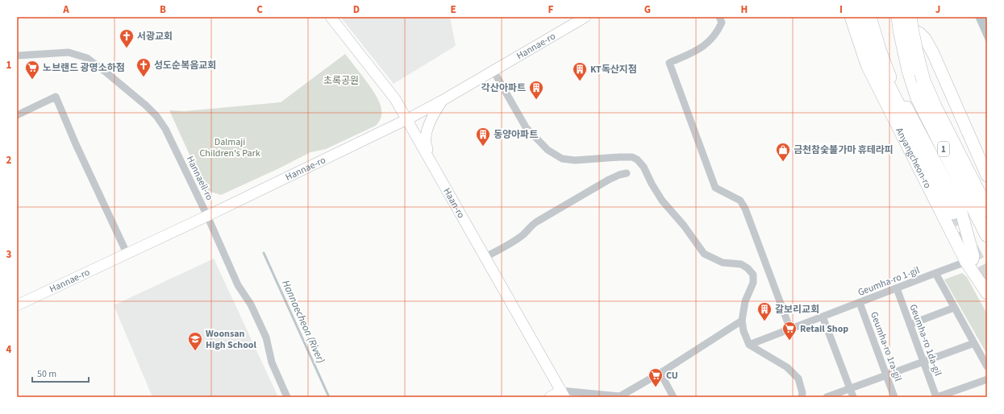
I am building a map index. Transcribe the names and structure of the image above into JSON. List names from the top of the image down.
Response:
{
  "streets": {
    "highway": ["1"],
    "main road": ["Hannae-ro", "Anyangcheon-ro", "Haan-ro"],
    "street": [
      "Hannaeil-ro",
      "Geumha-ro 1-gil",
      "Geumha-ro 1da-gil",
      "Geumha-ro 1ra-gil"
    ]
  },
  "crossings": [
    ["Hannae-ro", "Hannaeil-ro"],
    ["Hannae-ro", "Haan-ro"],
    ["Geumha-ro 1-gil", "Geumha-ro 1da-gil"],
    ["Geumha-ro 1-gil", "Geumha-ro 1ra-gil"]
  ],
  "water": ["Hannaecheon (River)"],
  "parks": ["초록공원", "Dalmaji Children's Park"],
  "places": {
    "church": ["서광교회", "성도순복음교회"],
    "supermarket": ["노브랜드 광명소하점", "Retail Shop", "CU"],
    "building": [
      "KT독산지점",
      "각산아파트",
      "동양아파트",
      "갈보리교회"
    ],
    "shop": ["금천참숯불가마 휴테라피"],
    "school or university": ["Woonsan High School"]
  },
  "scale_bar": "50 m",
  "grid": {
    "columns": [
      "A",
      "B",
      "C",
      "D",
      "E",
      "F",
      "G",
      "H",
      "I",
      "J"
    ],
    "rows": [
      "1",
      "2",
      "3",
      "4"
    ]
  }
}
